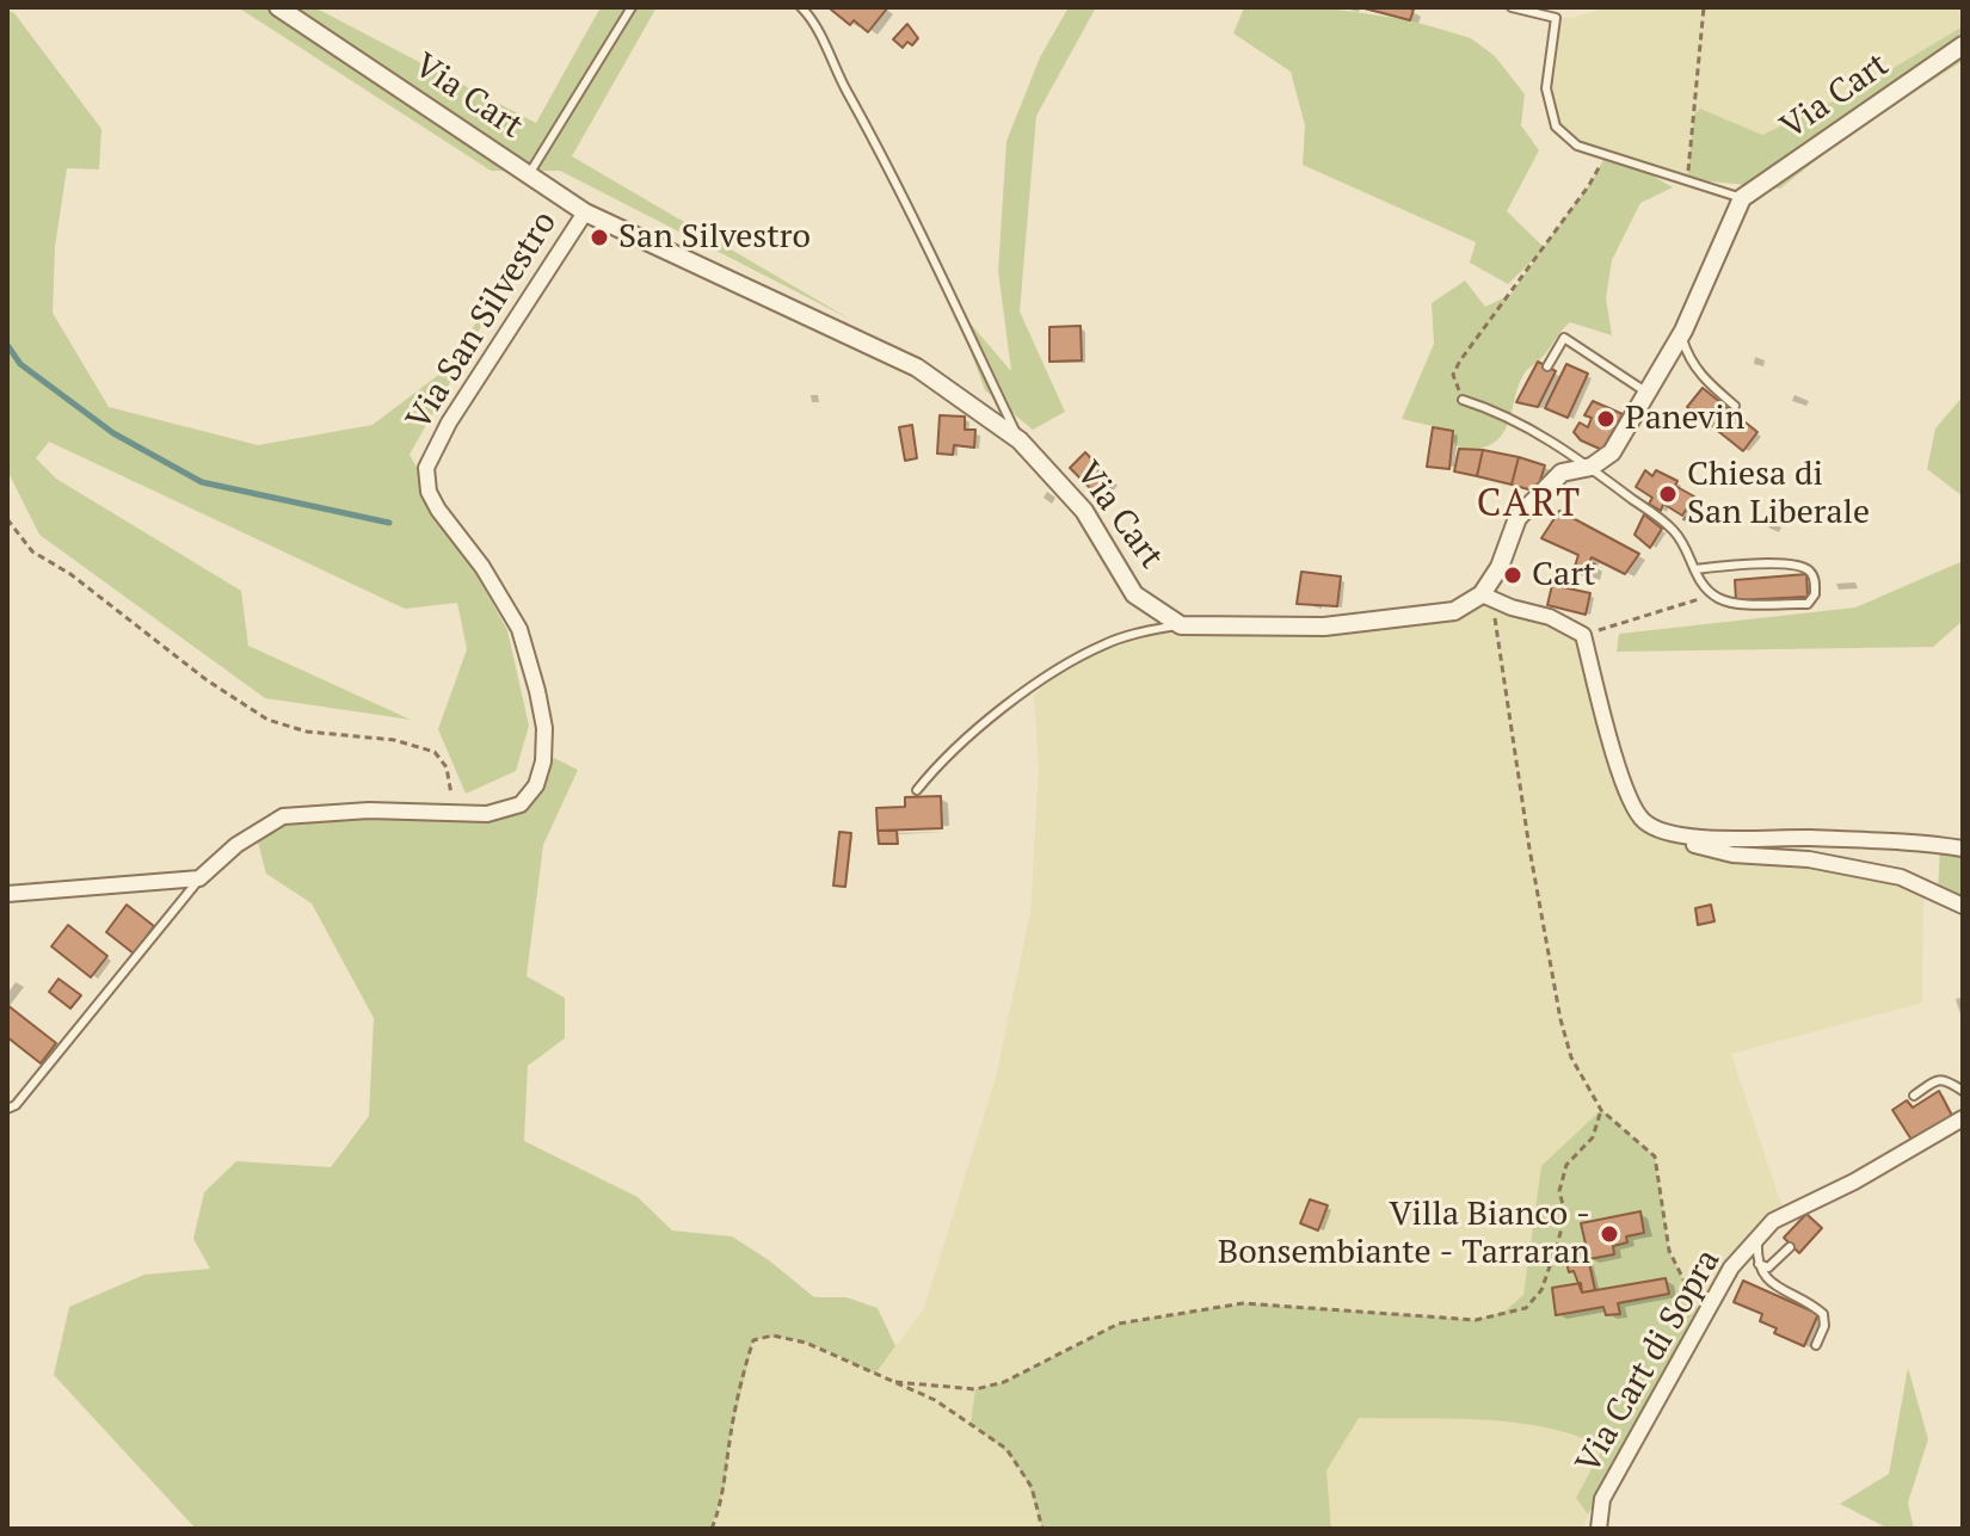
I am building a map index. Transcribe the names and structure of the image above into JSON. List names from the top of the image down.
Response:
{
  "streets": {
    "street": ["Via Cart", "Via San Silvestro", "Via Cart di Sopra"]
  },
  "crossings": [
    ["Via Cart", "Via San Silvestro"]
  ],
  "districts": ["CART"],
  "places": [
    "San Silvestro",
    "Panevin",
    "Chiesa di San Liberale",
    "Cart",
    "Villa Bianco - Bonsembiante - Tarraran"
  ]
}
